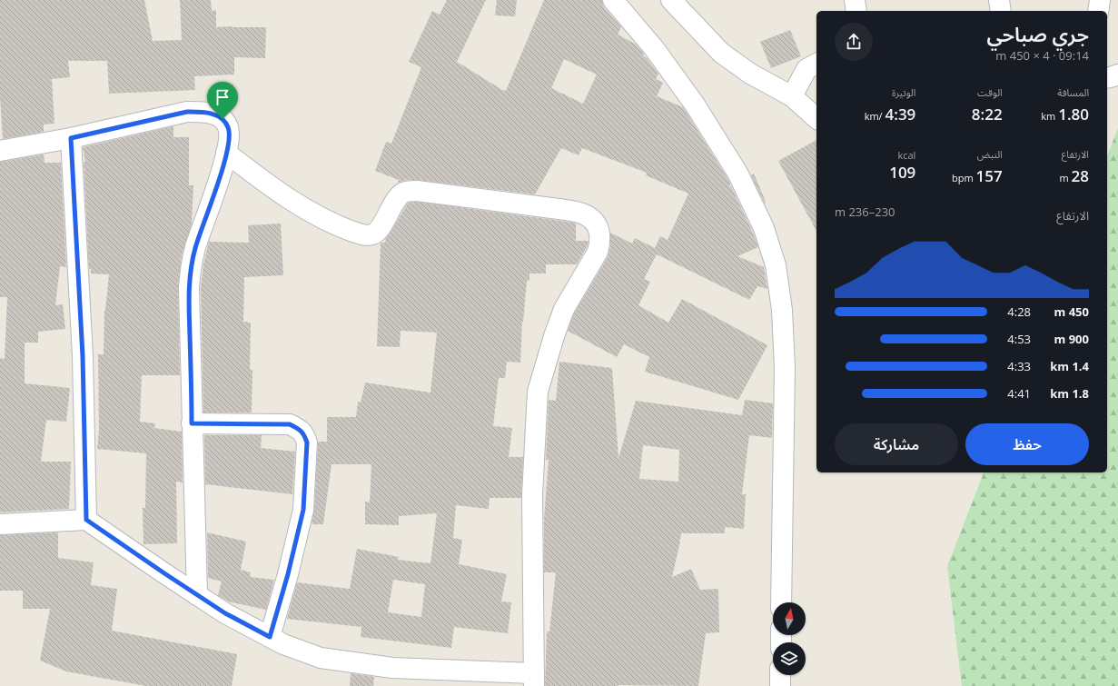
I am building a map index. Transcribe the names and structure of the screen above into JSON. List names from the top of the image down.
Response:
{
  "north": "top",
  "page": {
    "heading": ["جري صباحي", "09:14 · 4 × 450 m"],
    "stats": [
      ["المسافة", "1.80 km"],
      ["الوقت", "8:22"],
      ["الوتيرة", "4:39 /km"],
      ["الارتفاع", "28 m"],
      ["النبض", "157 bpm"],
      ["kcal", "109"]
    ],
    "chart": ["الارتفاع", "230–236 m"],
    "list": [
      {
        "name": "450 m",
        "note": "4:28"
      },
      {
        "name": "900 m",
        "note": "4:53"
      },
      {
        "name": "1.4 km",
        "note": "4:33"
      },
      {
        "name": "1.8 km",
        "note": "4:41"
      }
    ],
    "buttons": ["حفظ", "مشاركة"]
  }
}
